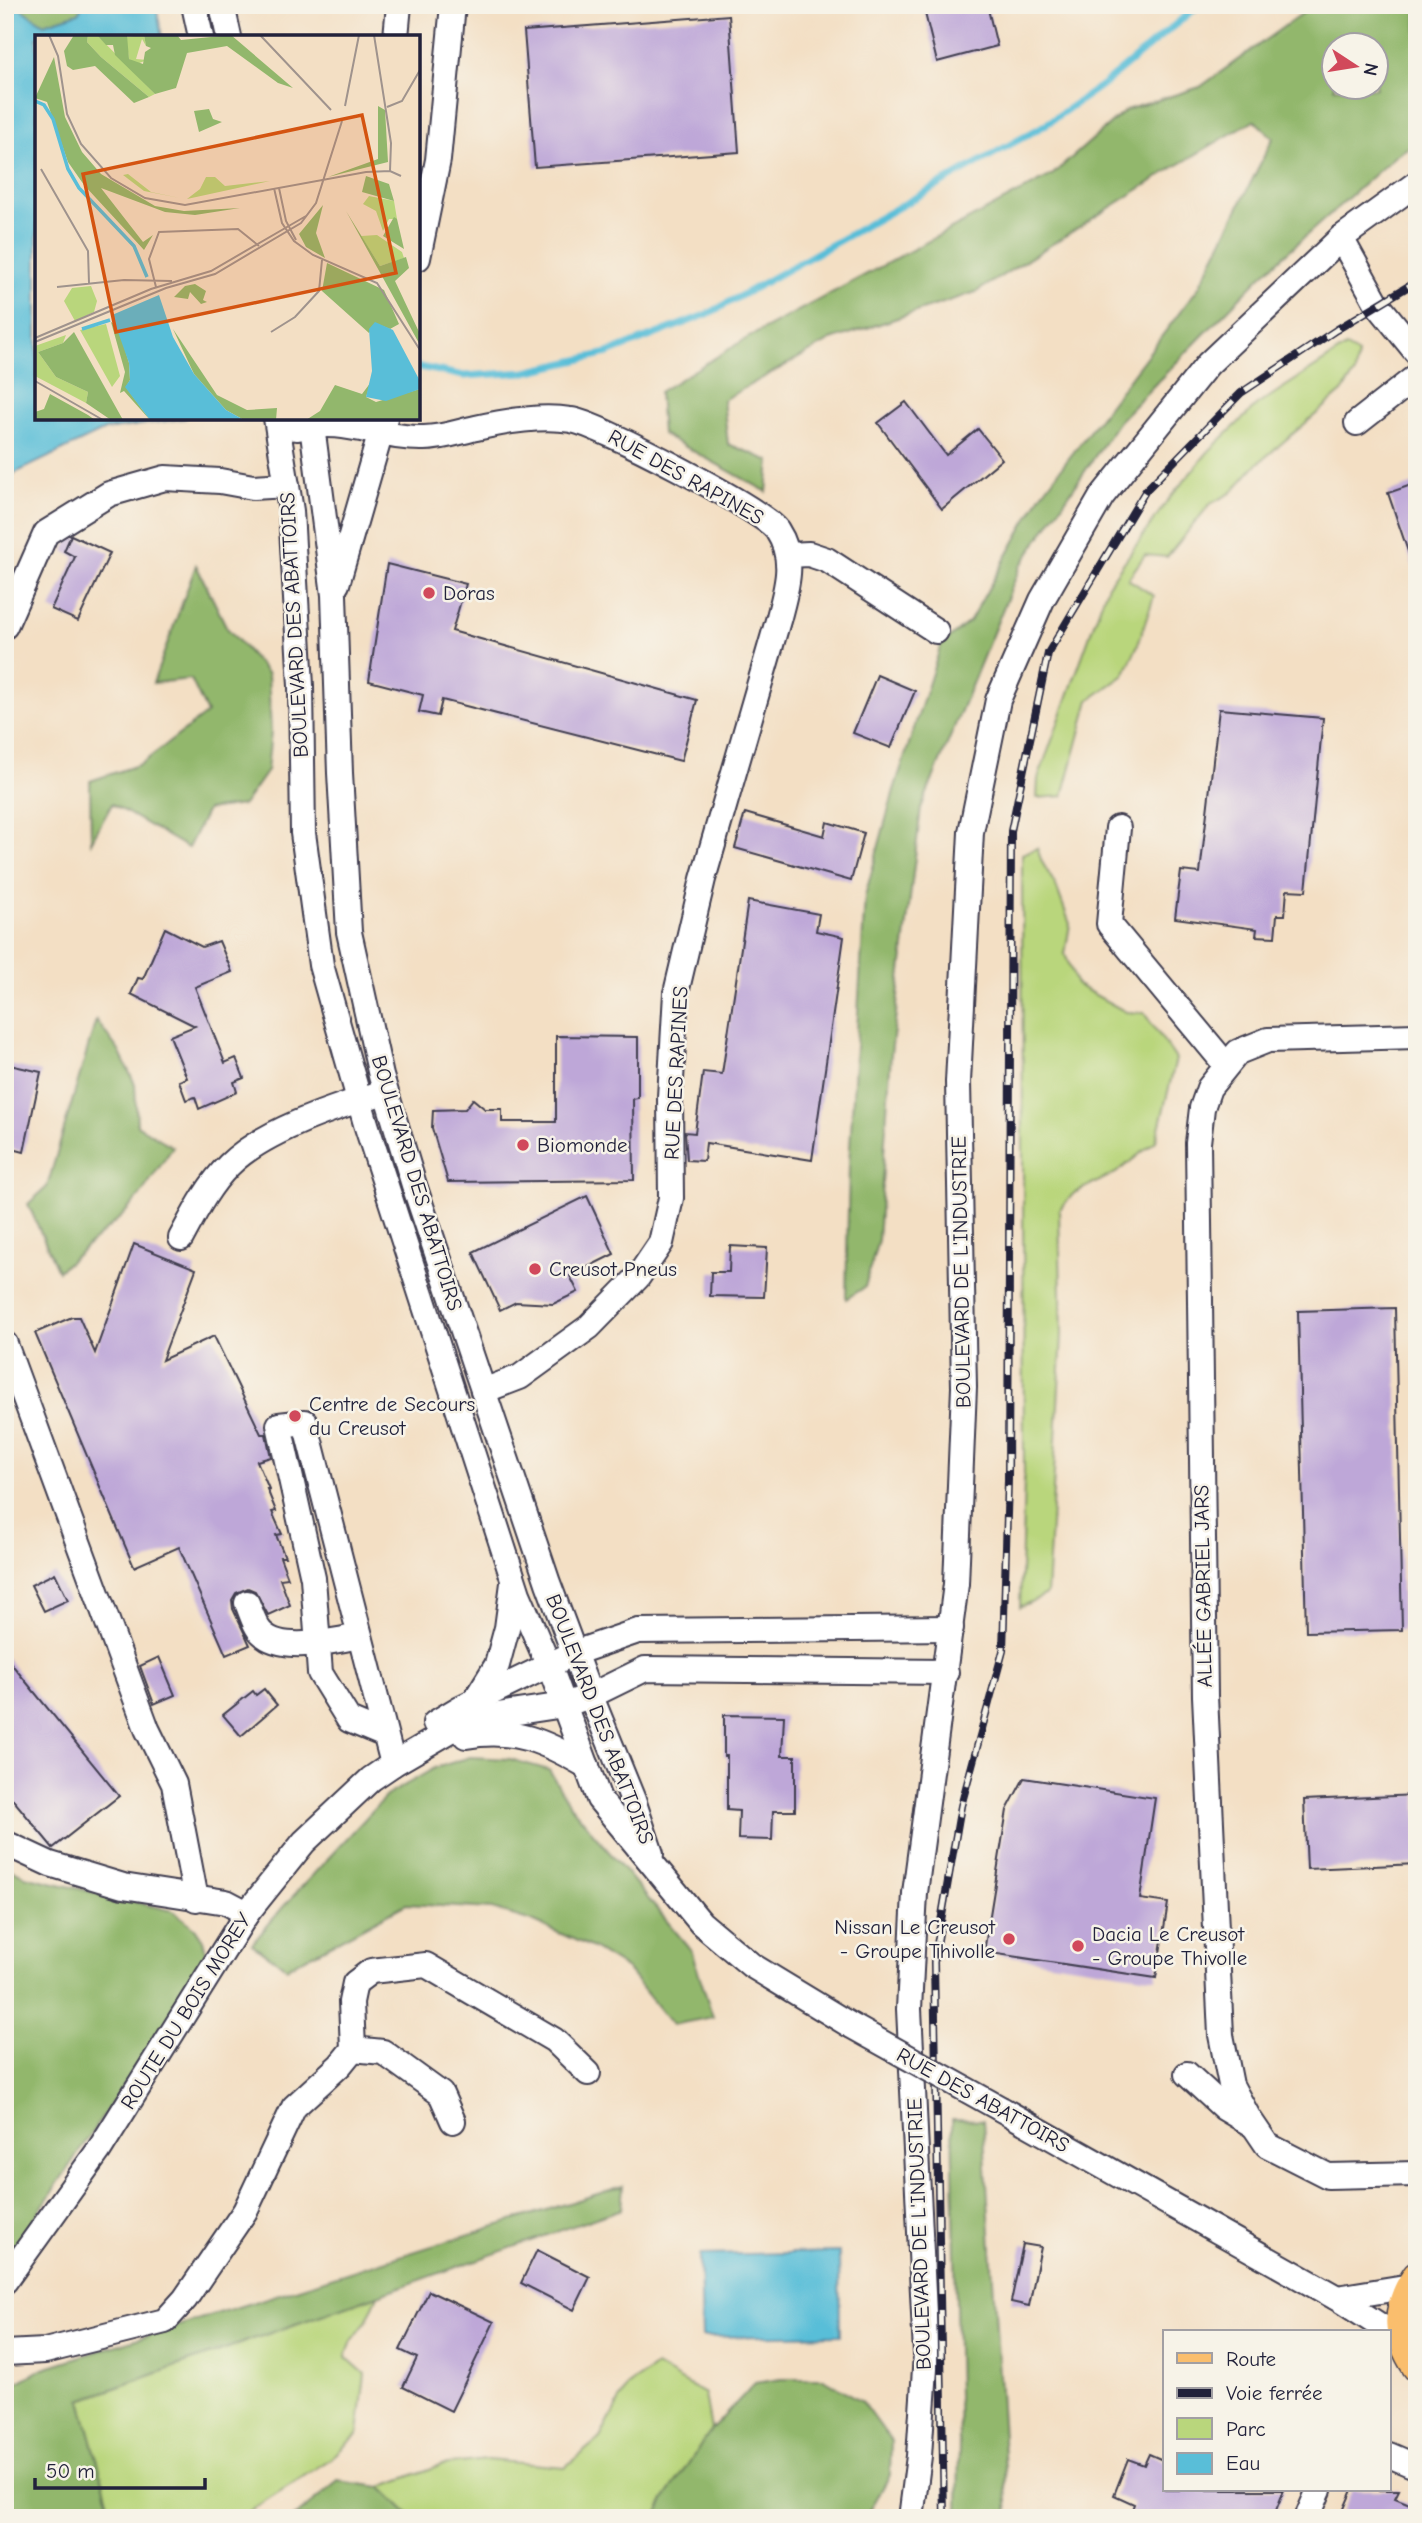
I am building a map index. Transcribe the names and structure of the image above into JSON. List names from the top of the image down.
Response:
{
  "streets": {
    "street": [
      "RUE DES RAPINES",
      "BOULEVARD DES ABATTOIRS",
      "BOULEVARD DE L'INDUSTRIE",
      "ALLÉE GABRIEL JARS",
      "ROUTE DU BOIS MOREY",
      "RUE DES ABATTOIRS"
    ]
  },
  "crossings": [
    ["RUE DES RAPINES", "BOULEVARD DES ABATTOIRS"],
    ["BOULEVARD DES ABATTOIRS", "ROUTE DU BOIS MOREY"],
    ["BOULEVARD DES ABATTOIRS", "RUE DES ABATTOIRS"],
    ["BOULEVARD DE L'INDUSTRIE", "ROUTE DU BOIS MOREY"]
  ],
  "places": [
    "Doras",
    "Biomonde",
    "Creusot Pneus",
    "Centre de Secours du Creusot",
    "Nissan Le Creusot - Groupe Thivolle",
    "Dacia Le Creusot - Groupe Thivolle"
  ],
  "legend": [
    "Route",
    "Voie ferrée",
    "Parc",
    "Eau"
  ],
  "scale_bar": "50 m",
  "north": "right"
}
